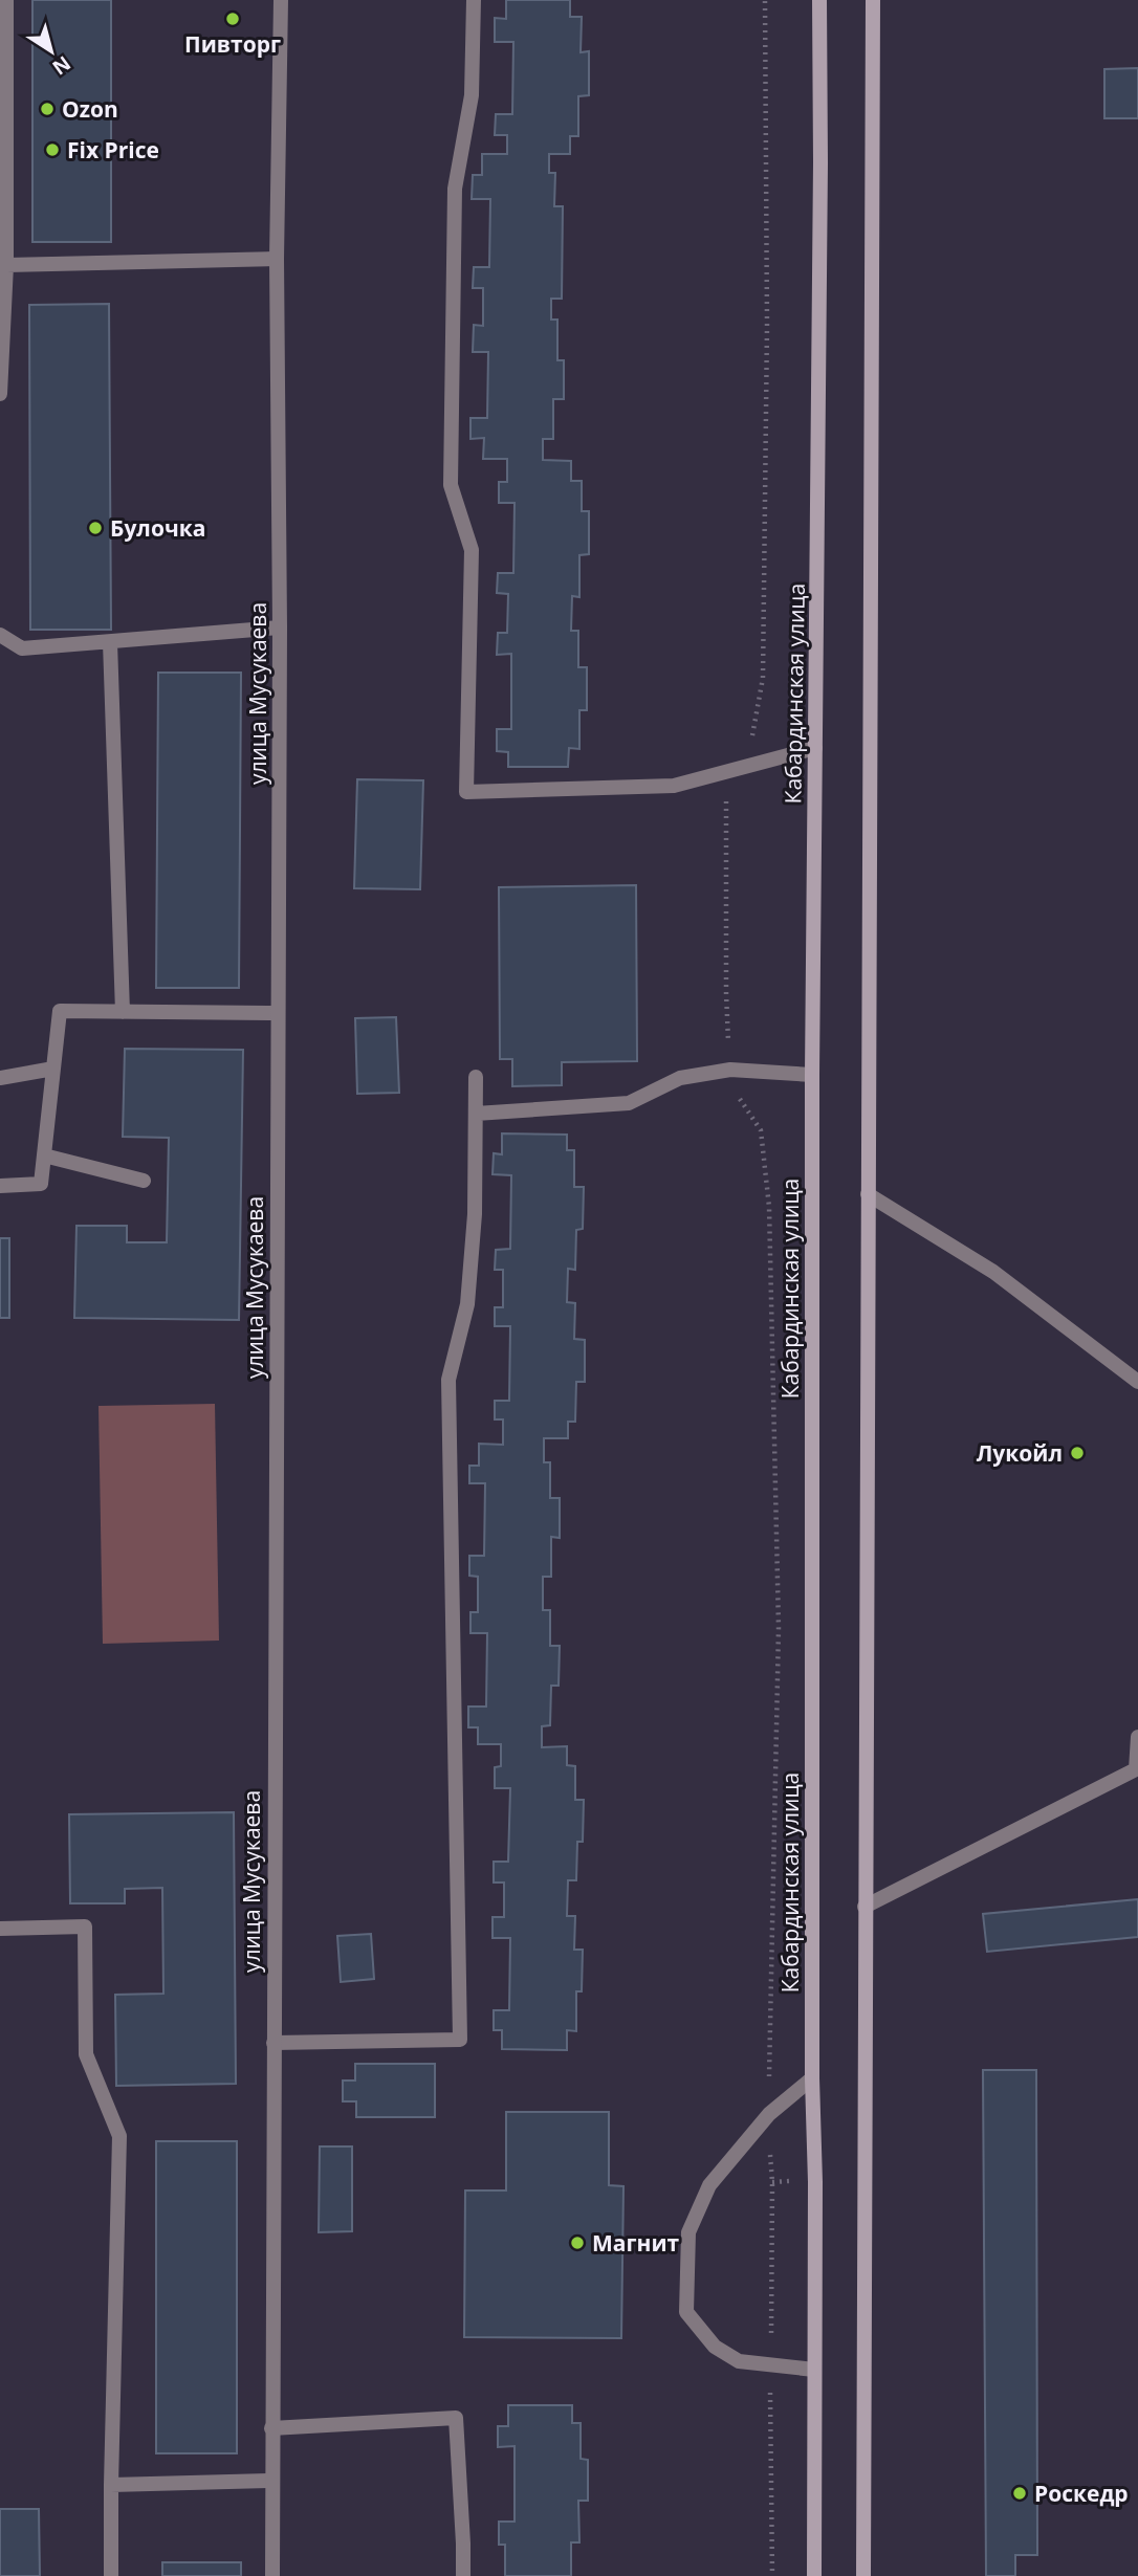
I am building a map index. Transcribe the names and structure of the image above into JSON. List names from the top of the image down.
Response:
{
  "streets": {
    "main road": ["Кабардинская улица"],
    "street": ["улица Мусукаева"]
  },
  "places": [
    "Пивторг",
    "Ozon",
    "Fix Price",
    "Булочка",
    "Лукойл",
    "Магнит",
    "Роскедр"
  ],
  "north": "bottom right"
}
